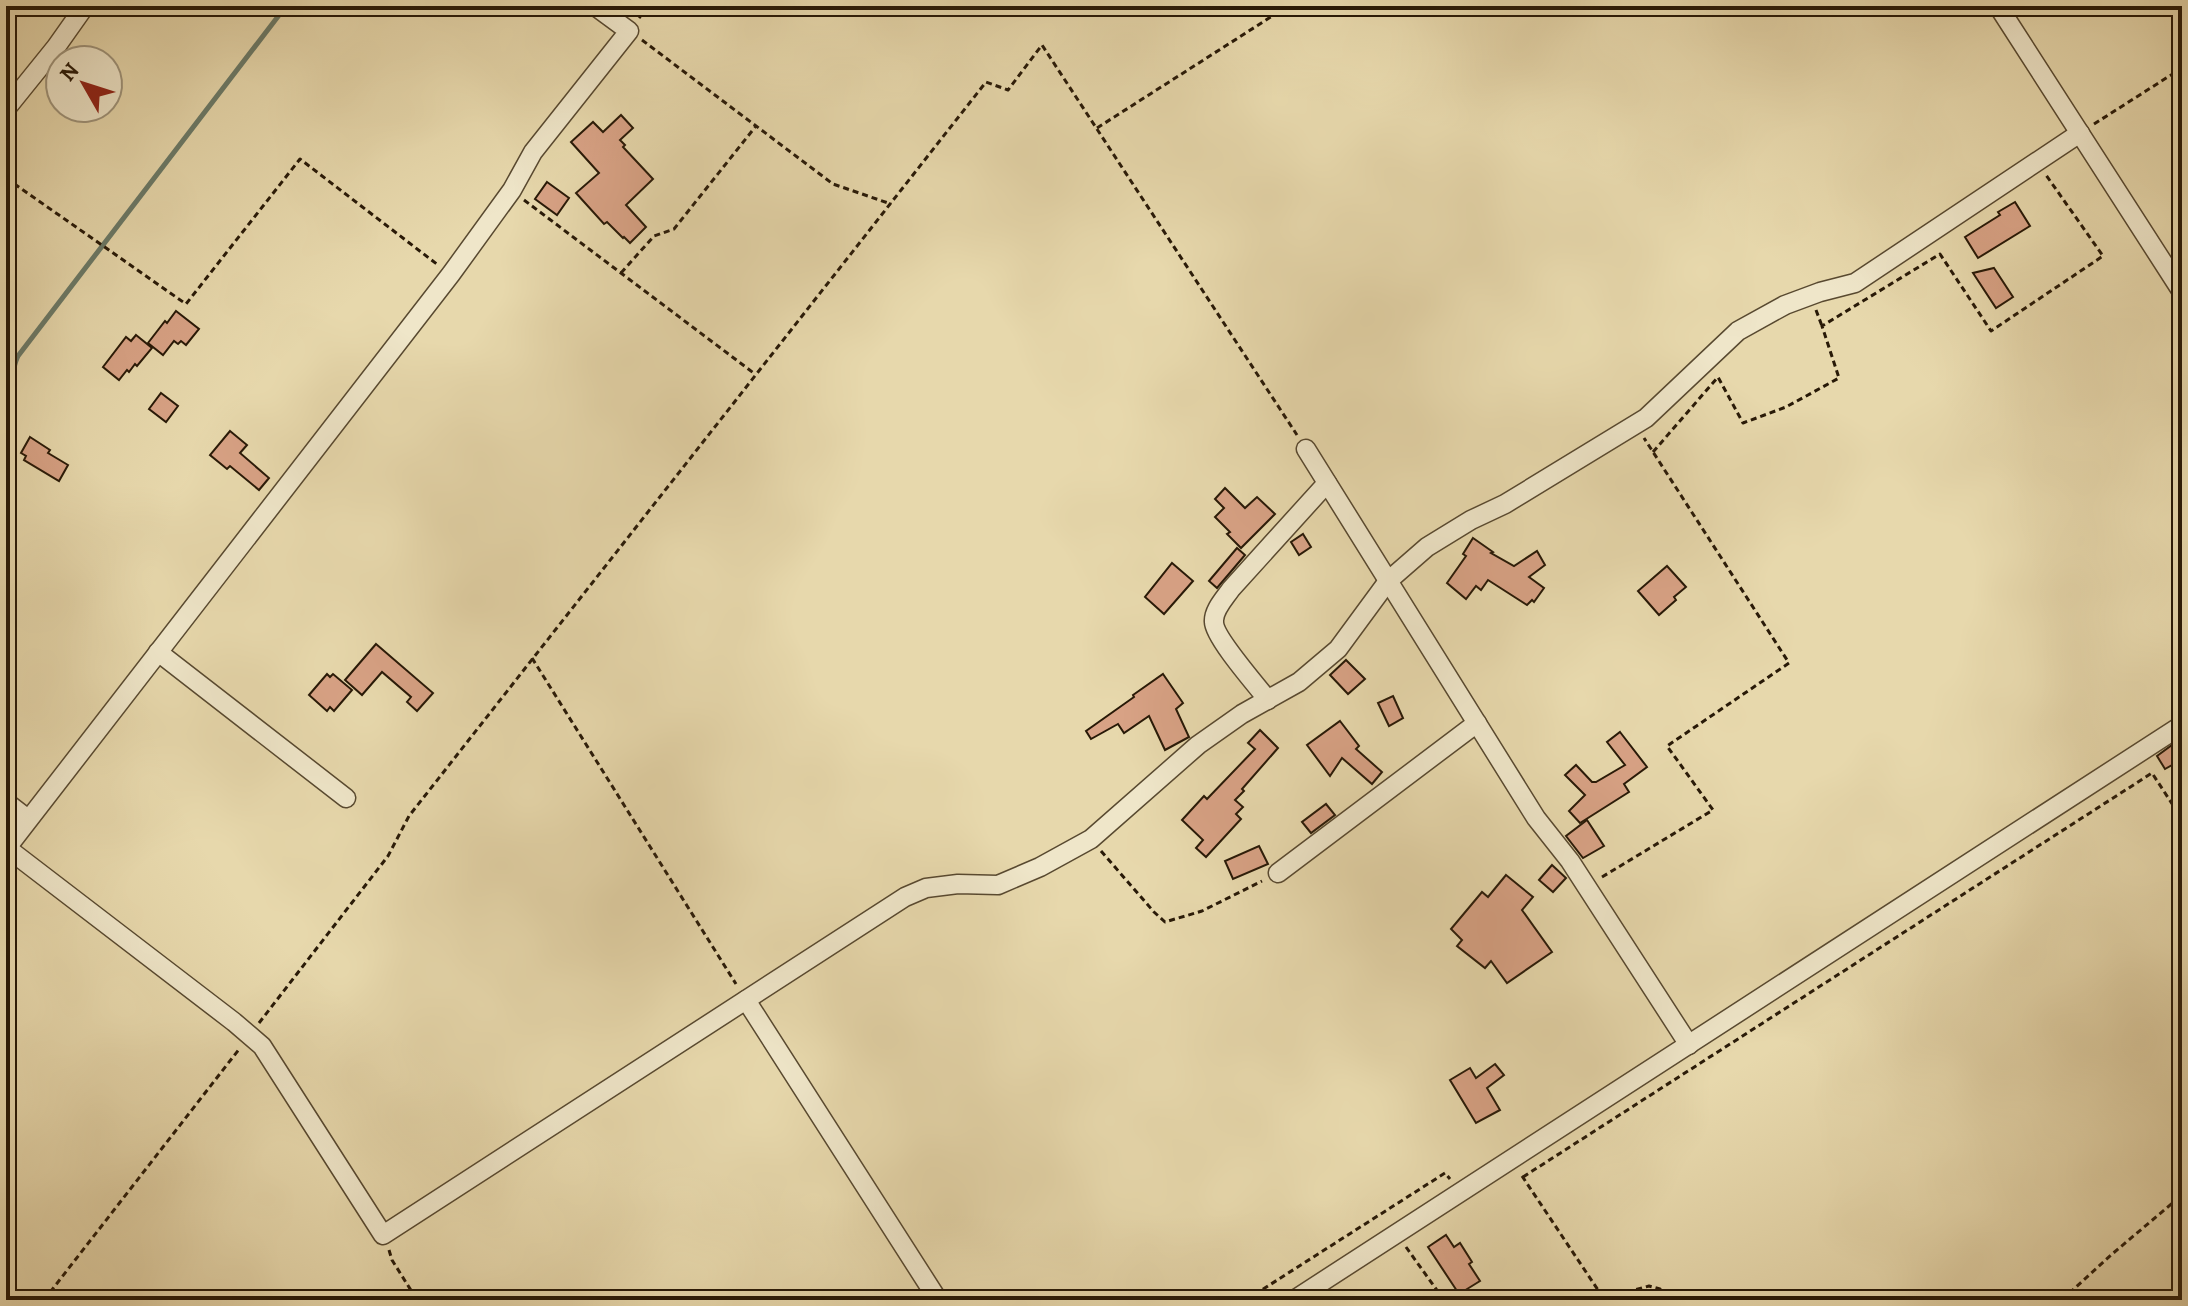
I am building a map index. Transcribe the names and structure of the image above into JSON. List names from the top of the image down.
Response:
{
  "north": "top left"
}
